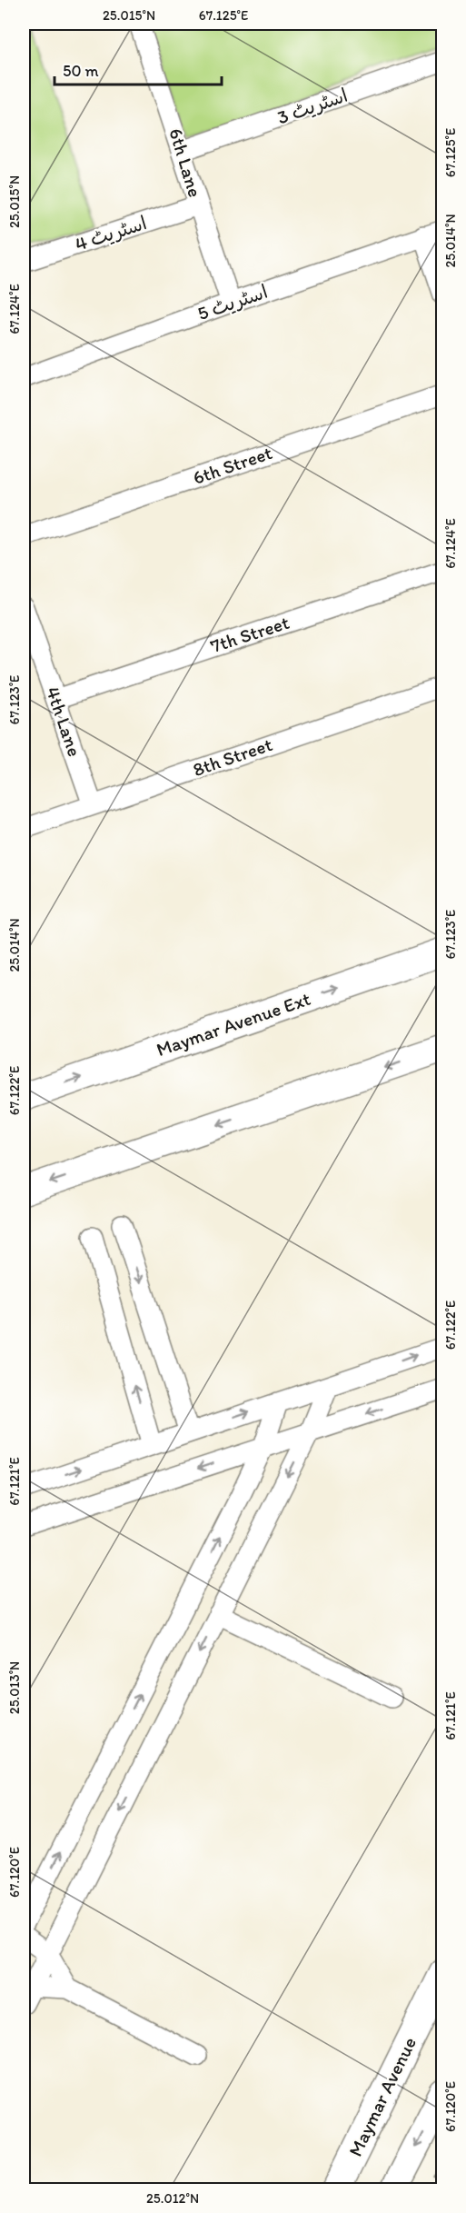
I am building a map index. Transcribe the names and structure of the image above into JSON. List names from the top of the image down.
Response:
{
  "streets": {
    "main road": ["Maymar Avenue Ext", "Maymar Avenue"],
    "street": [
      "اسٹریٹ 3",
      "6th Lane",
      "اسٹریٹ 4",
      "اسٹریٹ 5",
      "6th Street",
      "7th Street",
      "4th Lane",
      "8th Street"
    ]
  },
  "crossings": [
    ["اسٹریٹ 3", "6th Lane"],
    ["6th Lane", "اسٹریٹ 4"],
    ["6th Lane", "اسٹریٹ 5"],
    ["7th Street", "4th Lane"],
    ["4th Lane", "8th Street"]
  ],
  "scale_bar": "50 m",
  "coordinates": [
    "25.015°N",
    "67.125°E",
    "25.014°N",
    "67.124°E",
    "67.123°E",
    "67.122°E",
    "67.121°E",
    "25.013°N",
    "67.120°E",
    "25.012°N"
  ]
}
